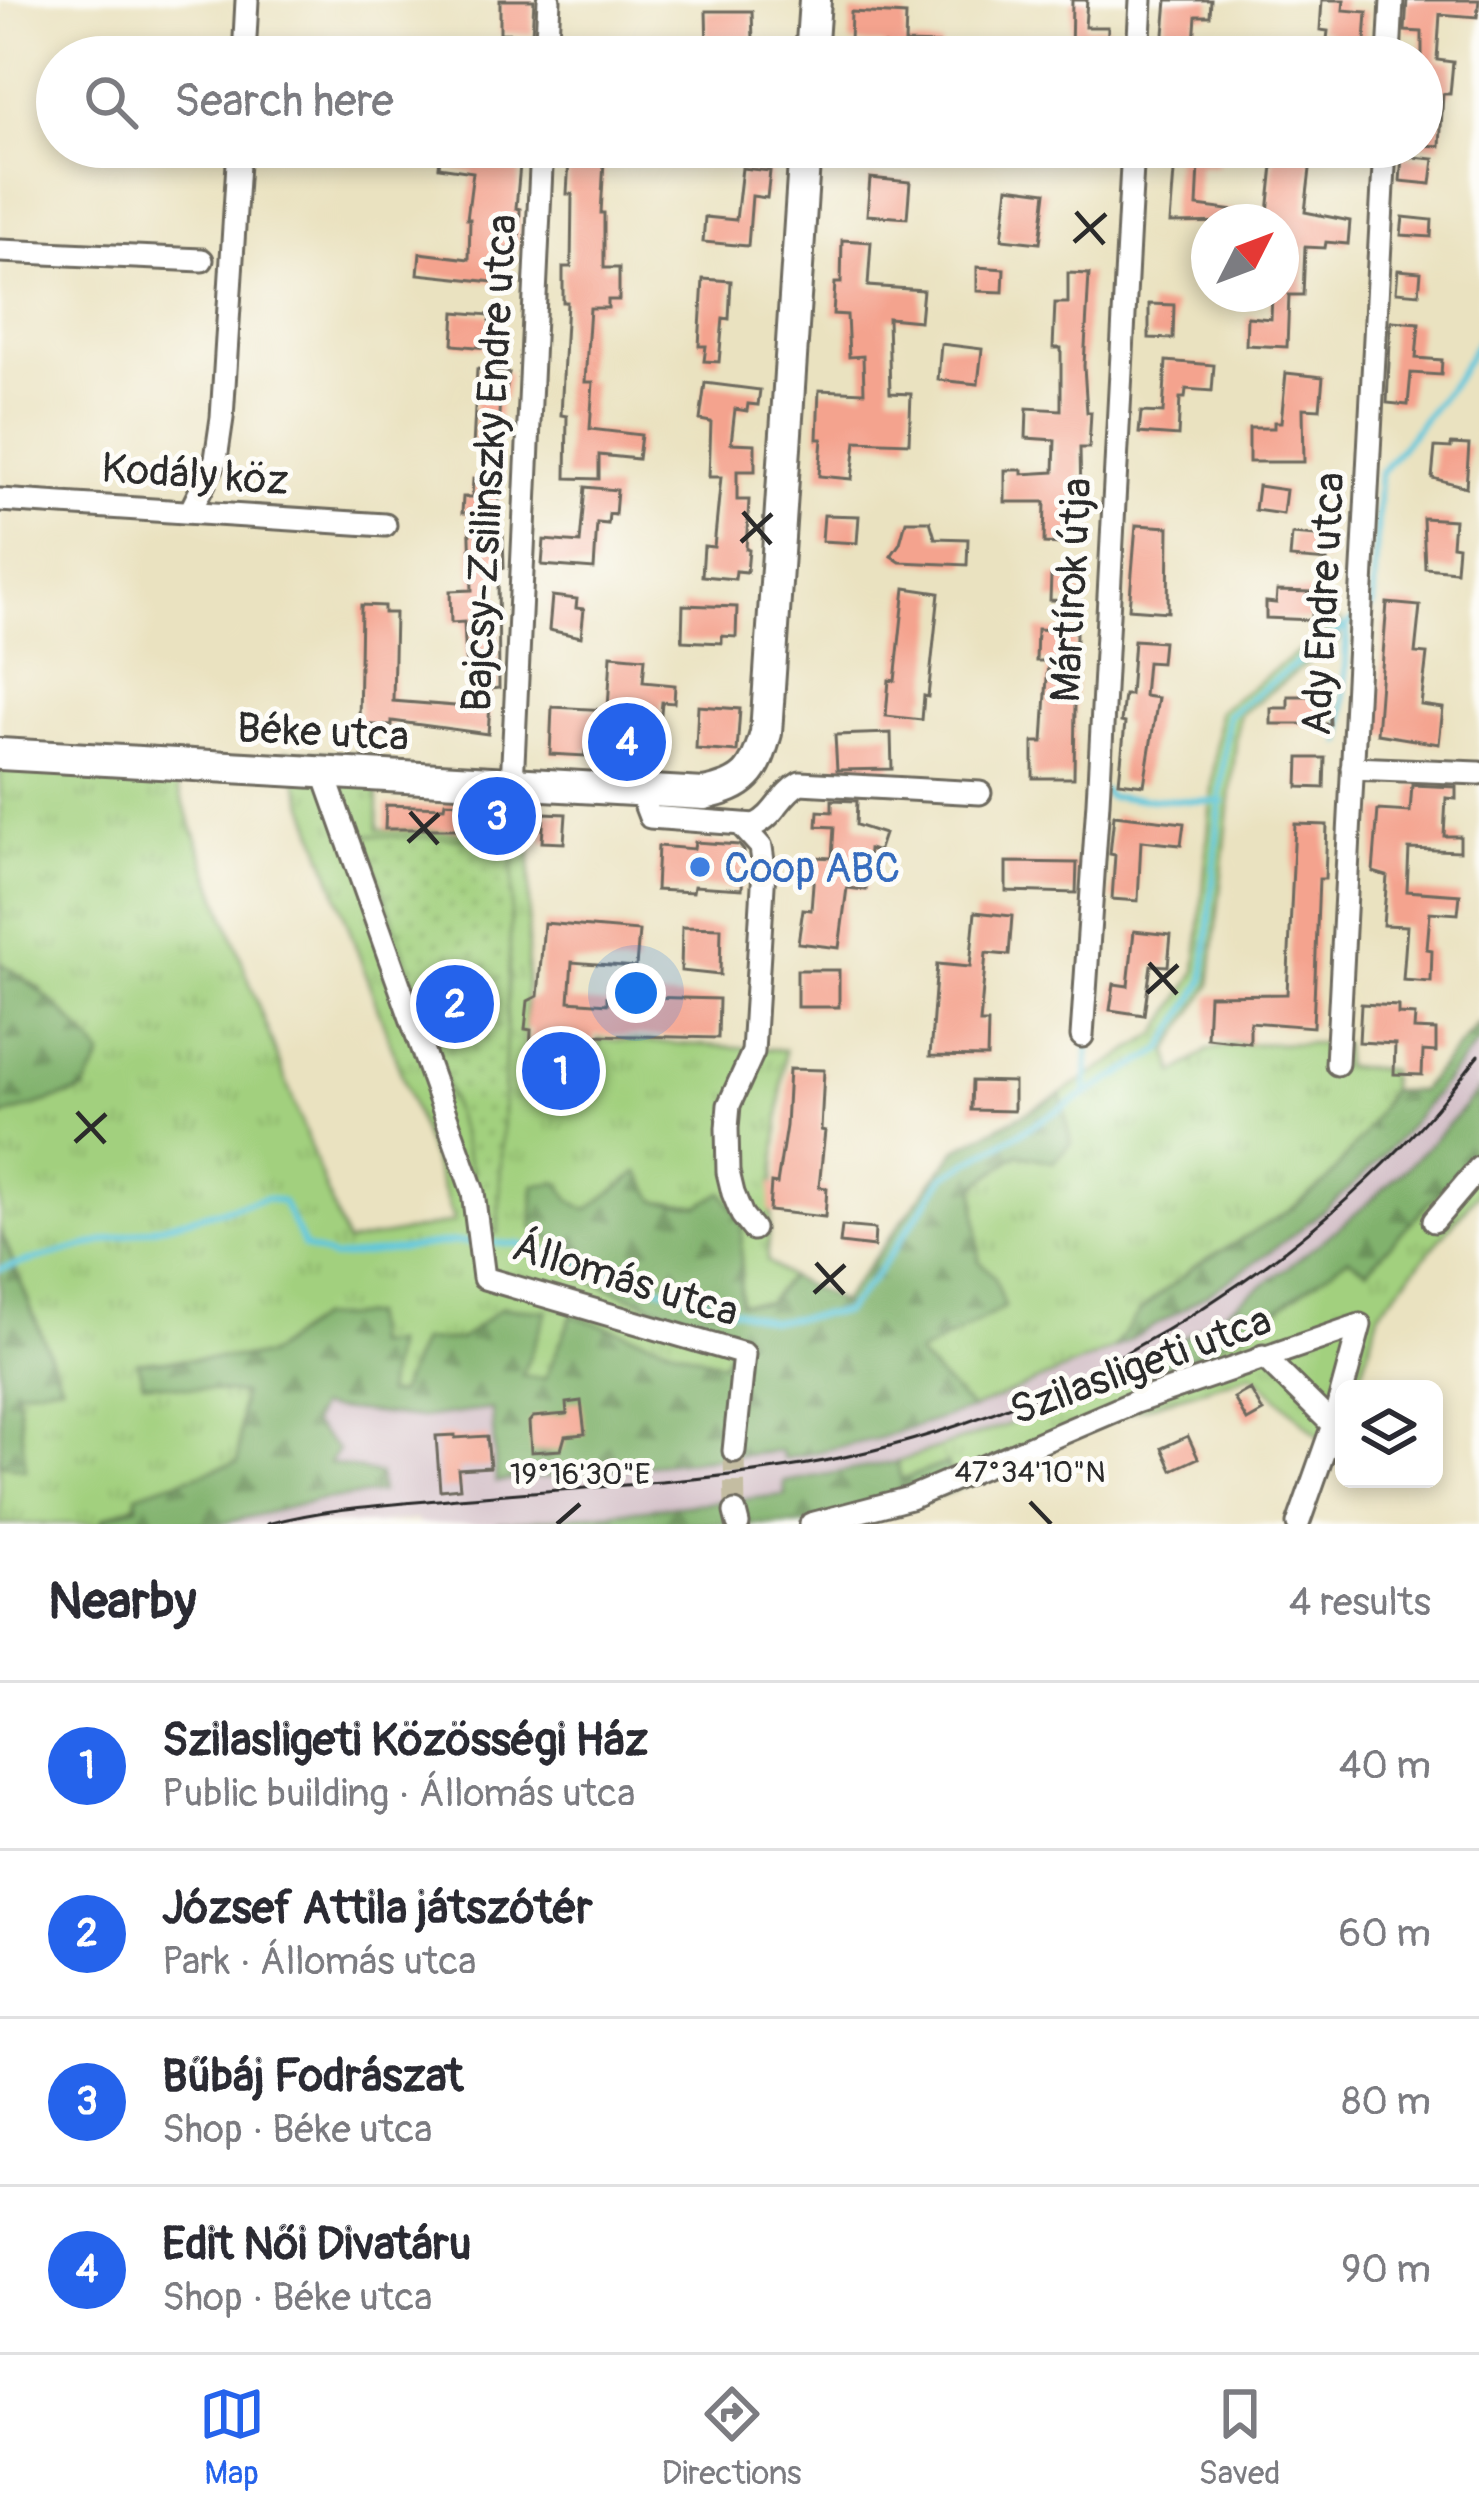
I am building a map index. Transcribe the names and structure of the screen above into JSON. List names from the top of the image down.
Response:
{
  "streets": {
    "street": [
      "Bajcsy-Zsilinszky Endre utca",
      "Kodály köz",
      "Mártírok útja",
      "Ady Endre utca",
      "Béke utca",
      "Állomás utca",
      "Szilasligeti utca"
    ]
  },
  "crossings": [
    ["Bajcsy-Zsilinszky Endre utca", "Béke utca"],
    ["Béke utca", "Állomás utca"]
  ],
  "places": ["Coop ABC"],
  "north": "top right",
  "page": {
    "search": "Search here",
    "pins": [
      "4",
      "3",
      "2",
      "1"
    ],
    "heading": ["Nearby", "4 results"],
    "list": [
      {
        "mark": "1",
        "name": "Szilasligeti Közösségi Ház",
        "note": "Public building · Állomás utca",
        "value": "40 m"
      },
      {
        "mark": "2",
        "name": "József Attila játszótér",
        "note": "Park · Állomás utca",
        "value": "60 m"
      },
      {
        "mark": "3",
        "name": "Bűbáj Fodrászat",
        "note": "Shop · Béke utca",
        "value": "80 m"
      },
      {
        "mark": "4",
        "name": "Edit Női Divatáru",
        "note": "Shop · Béke utca",
        "value": "90 m"
      }
    ],
    "nav": ["Map", "Directions", "Saved"]
  },
  "coordinates": ["47°34'10\"N", "19°16'30\"E"]
}
